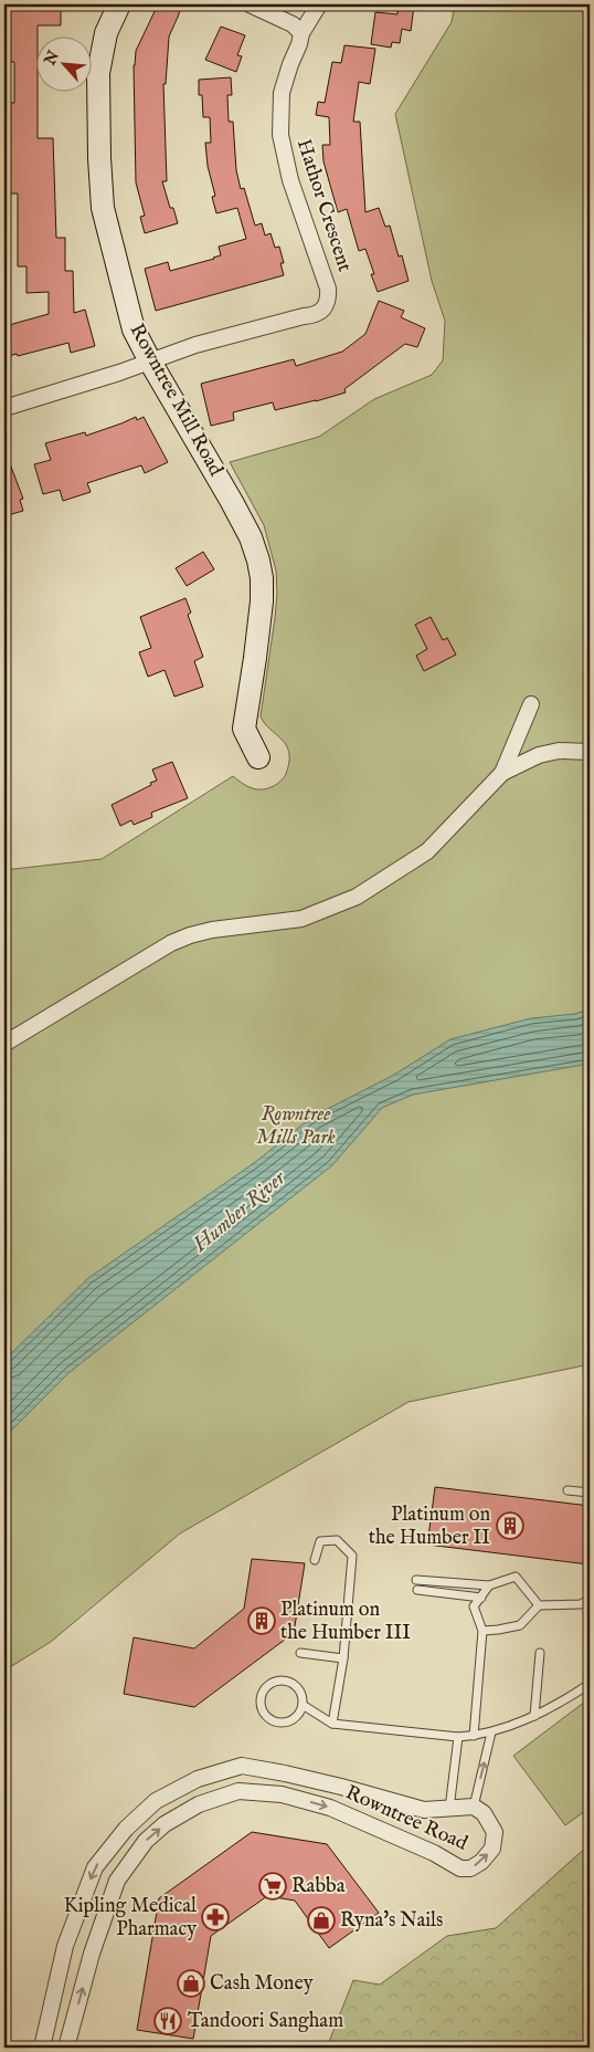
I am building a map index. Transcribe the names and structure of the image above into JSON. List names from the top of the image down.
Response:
{
  "streets": {
    "street": ["Hathor Crescent", "Rowntree Mill Road", "Rowntree Road"]
  },
  "crossings": [
    ["Hathor Crescent", "Rowntree Mill Road"]
  ],
  "water": ["Humber River"],
  "parks": ["Rowntree Mills Park"],
  "places": {
    "building": ["Platinum on the Humber II", "Platinum on the Humber III"],
    "supermarket": ["Rabba"],
    "pharmacy": ["Kipling Medical Pharmacy"],
    "shop": ["Ryna's Nails", "Cash Money"],
    "restaurant": ["Tandoori Sangham"]
  },
  "north": "top left"
}
